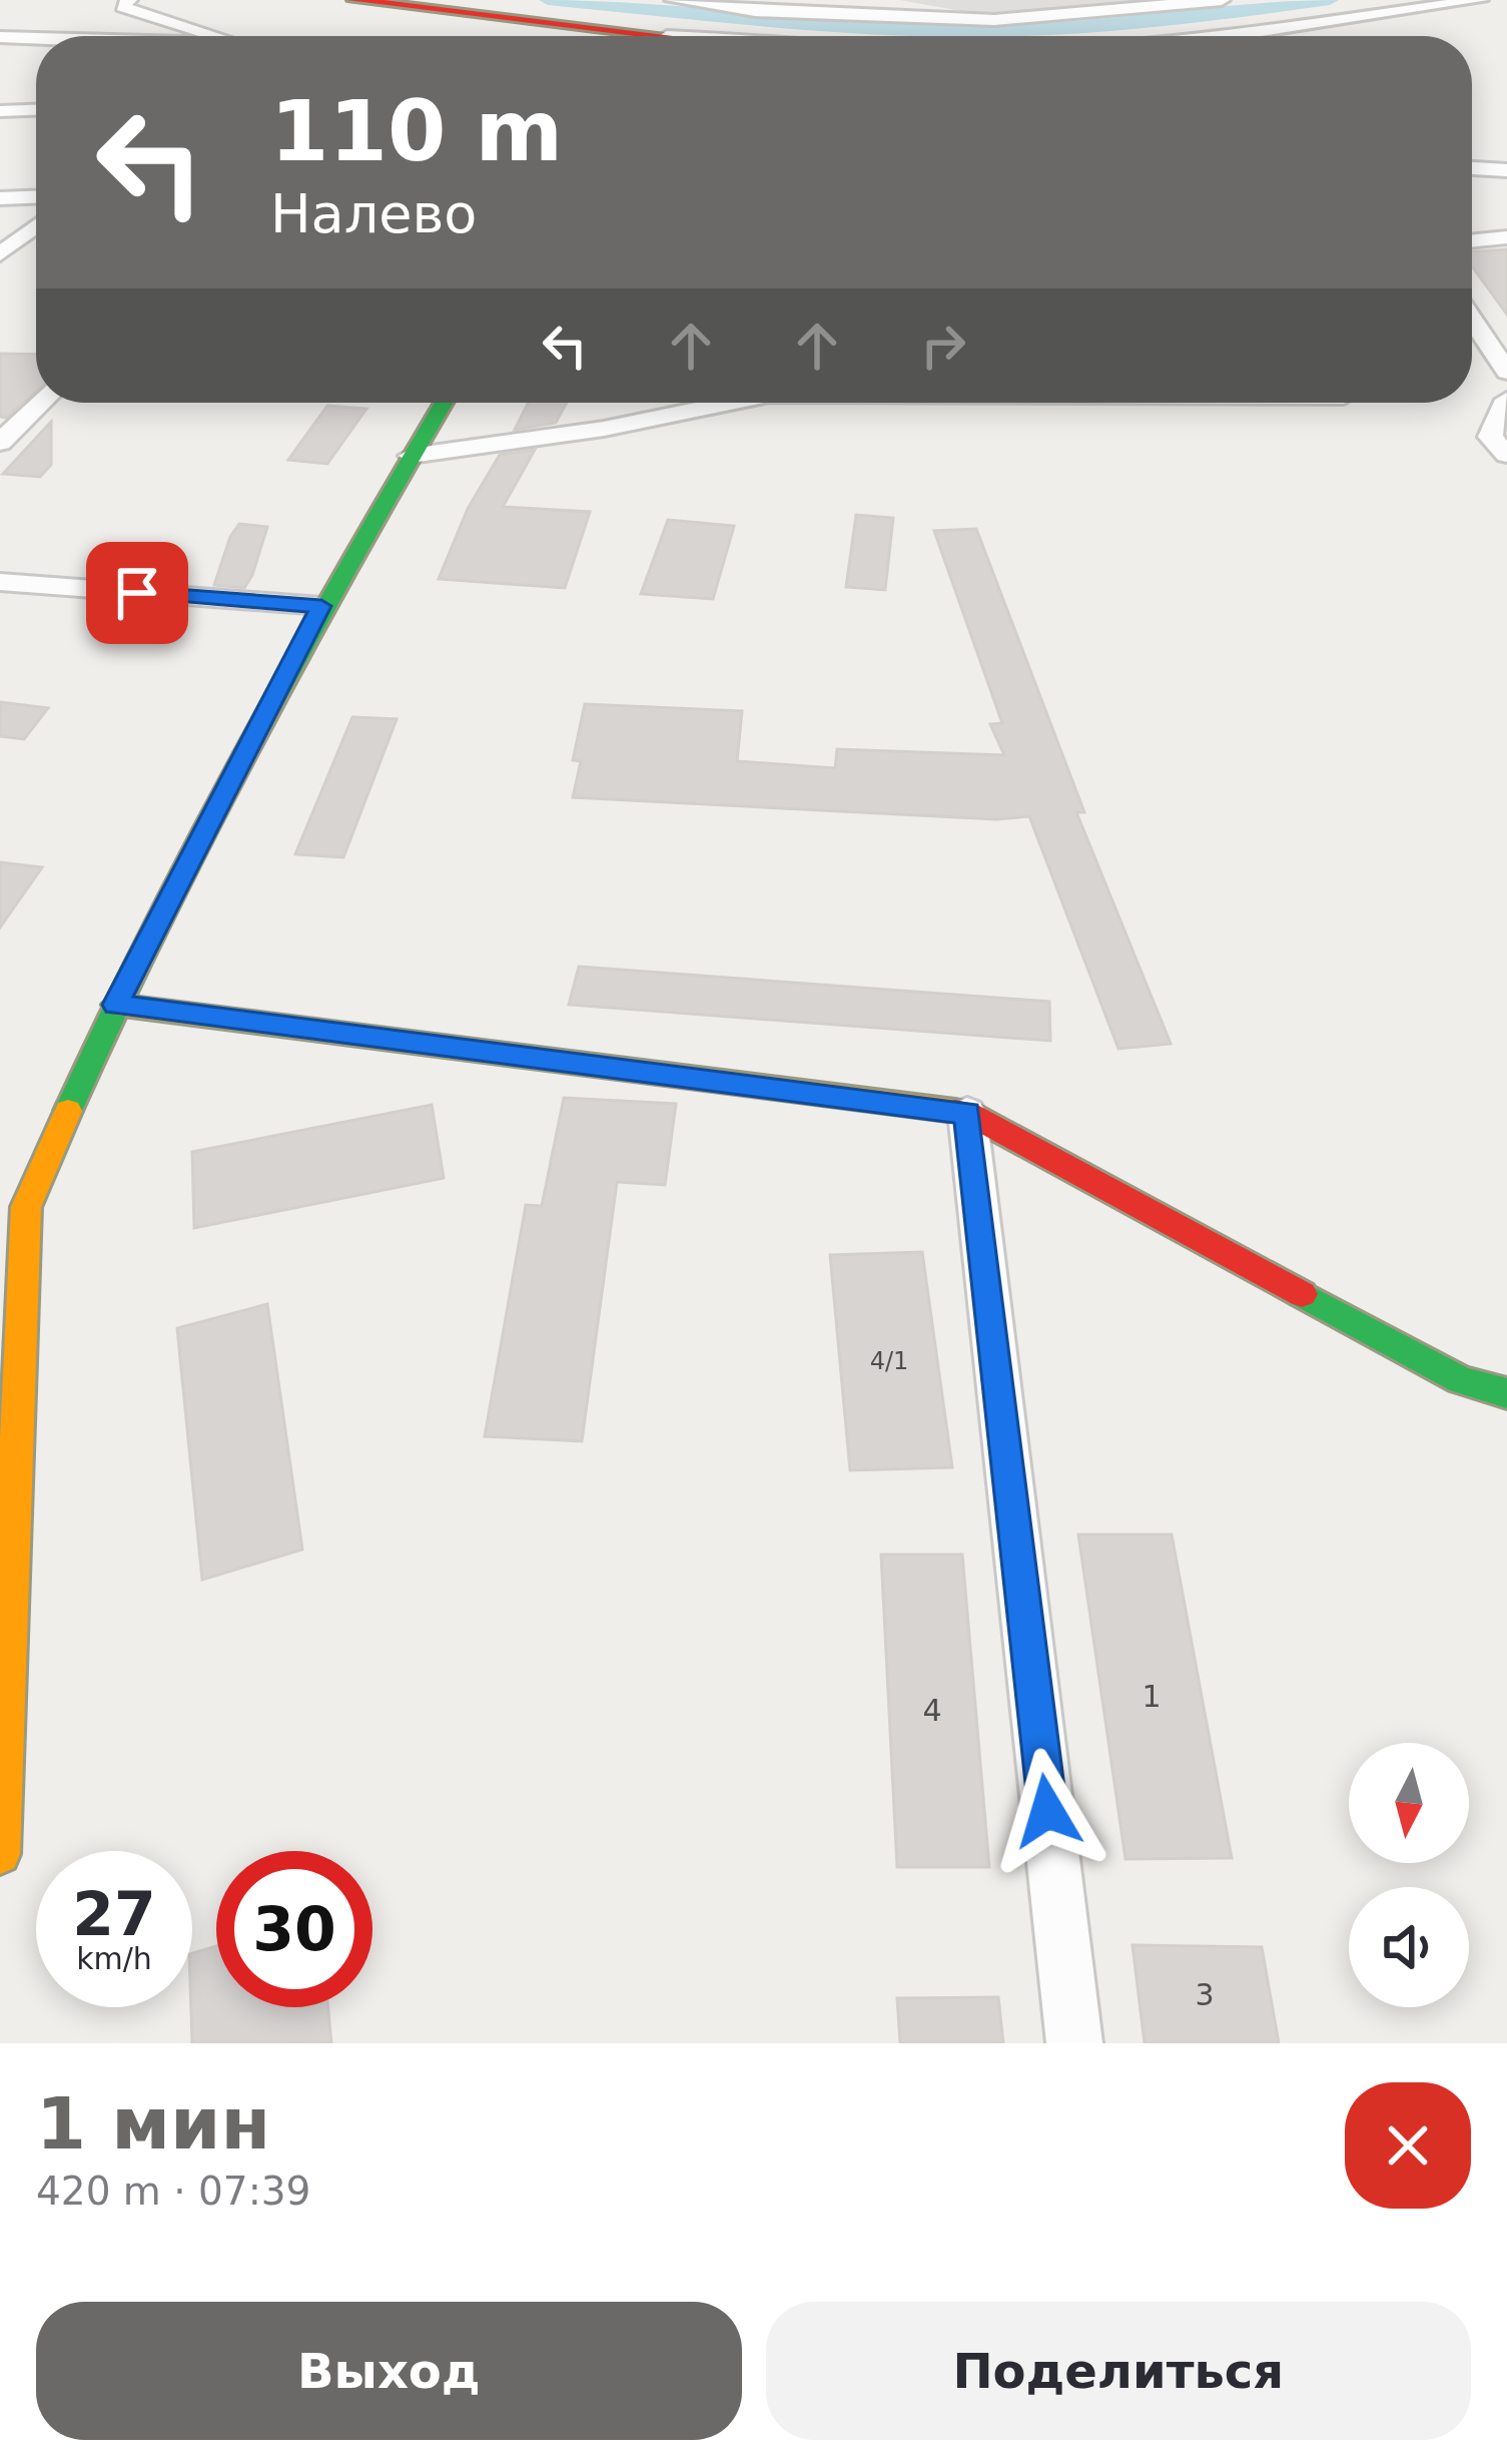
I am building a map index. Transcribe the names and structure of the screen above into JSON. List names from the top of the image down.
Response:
{
  "house_numbers": [
    "4/1",
    "1",
    "4",
    "3"
  ],
  "north": "bottom",
  "page": {
    "turn": ["110 m", "Налево"],
    "speed": "27 km/h",
    "limit": "30",
    "heading": ["1 мин", "420 m · 07:39"],
    "buttons": ["Выход", "Поделиться"]
  }
}
